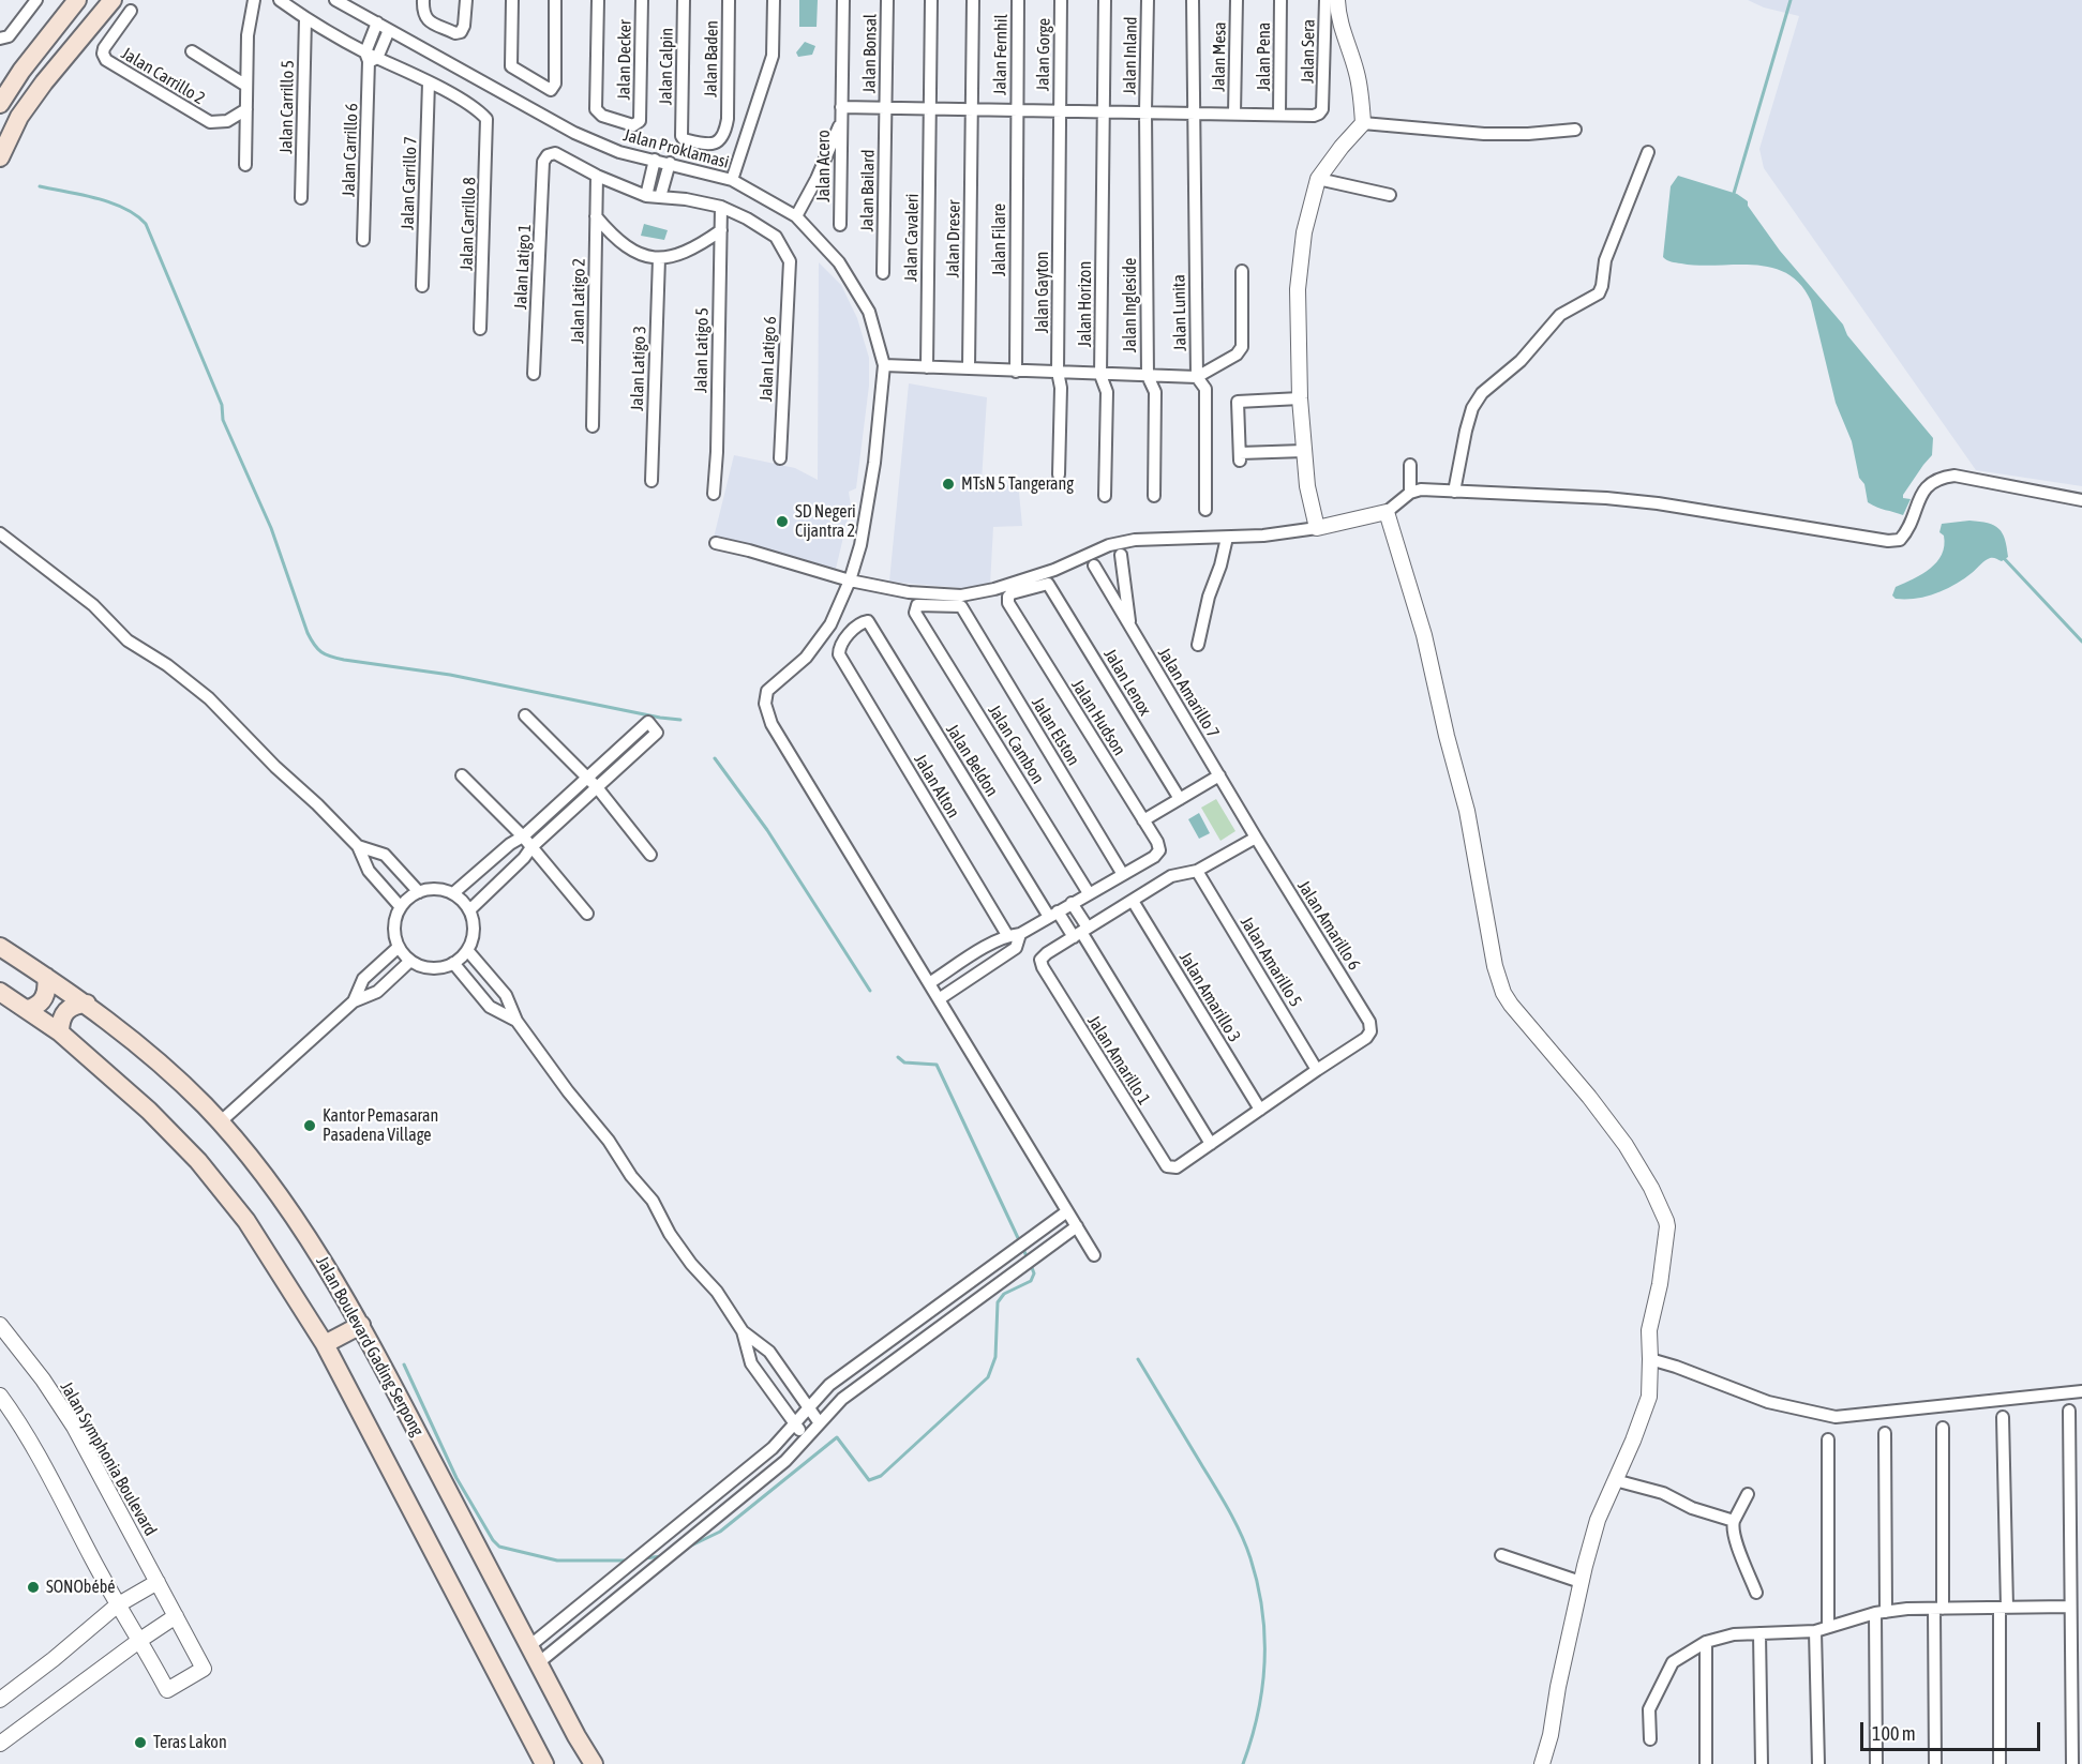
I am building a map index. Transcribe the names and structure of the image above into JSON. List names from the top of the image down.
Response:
{
  "streets": {
    "main road": ["Jalan Boulevard Gading Serpong"],
    "street": [
      "Jalan Sera",
      "Jalan Bonsal",
      "Jalan Fernhil",
      "Jalan Gorge",
      "Jalan Inland",
      "Jalan Mesa",
      "Jalan Pena",
      "Jalan Baden",
      "Jalan Decker",
      "Jalan Calpin",
      "Jalan Carrillo 2",
      "Jalan Carrillo 5",
      "Jalan Proklamasi",
      "Jalan Carrillo 6",
      "Jalan Acero",
      "Jalan Carrillo 7",
      "Jalan Bailard",
      "Jalan Carrillo 8",
      "Jalan Cavaleri",
      "Jalan Dreser",
      "Jalan Filare",
      "Jalan Latigo 1",
      "Jalan Gayton",
      "Jalan Latigo 2",
      "Jalan Horizon",
      "Jalan Ingleside",
      "Jalan Lunita",
      "Jalan Latigo 5",
      "Jalan Latigo 6",
      "Jalan Latigo 3",
      "Jalan Lenox",
      "Jalan Amarillo 7",
      "Jalan Hudson",
      "Jalan Elston",
      "Jalan Cambon",
      "Jalan Beldon",
      "Jalan Alton",
      "Jalan Amarillo 6",
      "Jalan Amarillo 5",
      "Jalan Amarillo 3",
      "Jalan Amarillo 1",
      "Jalan Symphonia Boulevard"
    ]
  },
  "crossings": [
    ["Jalan Sera", "Jalan Pena"],
    ["Jalan Bonsal", "Jalan Bailard"],
    ["Jalan Fernhil", "Jalan Filare"],
    ["Jalan Gorge", "Jalan Gayton"],
    ["Jalan Inland", "Jalan Ingleside"],
    ["Jalan Baden", "Jalan Calpin"],
    ["Jalan Carrillo 7", "Jalan Carrillo 8"],
    ["Jalan Latigo 1", "Jalan Latigo 2"],
    ["Jalan Latigo 5", "Jalan Latigo 6"],
    ["Jalan Lenox", "Jalan Hudson"],
    ["Jalan Amarillo 7", "Jalan Amarillo 6"],
    ["Jalan Hudson", "Jalan Elston"],
    ["Jalan Elston", "Jalan Cambon"],
    ["Jalan Beldon", "Jalan Alton"],
    ["Jalan Beldon", "Jalan Amarillo 1"],
    ["Jalan Amarillo 6", "Jalan Amarillo 5"]
  ],
  "places": [
    "MTsN 5 Tangerang",
    "SD Negeri Cijantra 2",
    "Kantor Pemasaran Pasadena Village",
    "SONObébé",
    "Teras Lakon"
  ],
  "scale_bar": "100 m"
}
